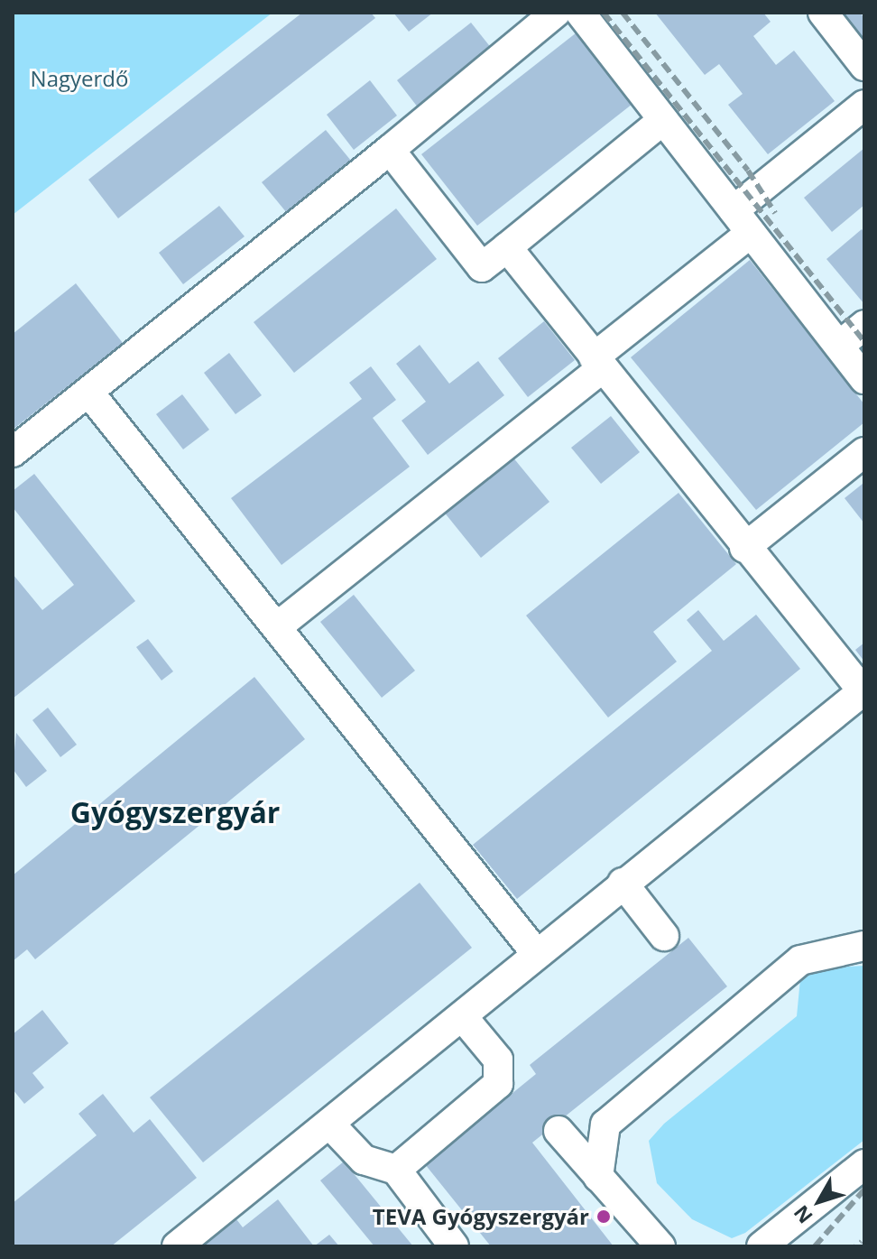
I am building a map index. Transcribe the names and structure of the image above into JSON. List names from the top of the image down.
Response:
{
  "districts": ["Gyógyszergyár"],
  "parks": ["Nagyerdő"],
  "places": ["TEVA Gyógyszergyár"],
  "north": "bottom left"
}
